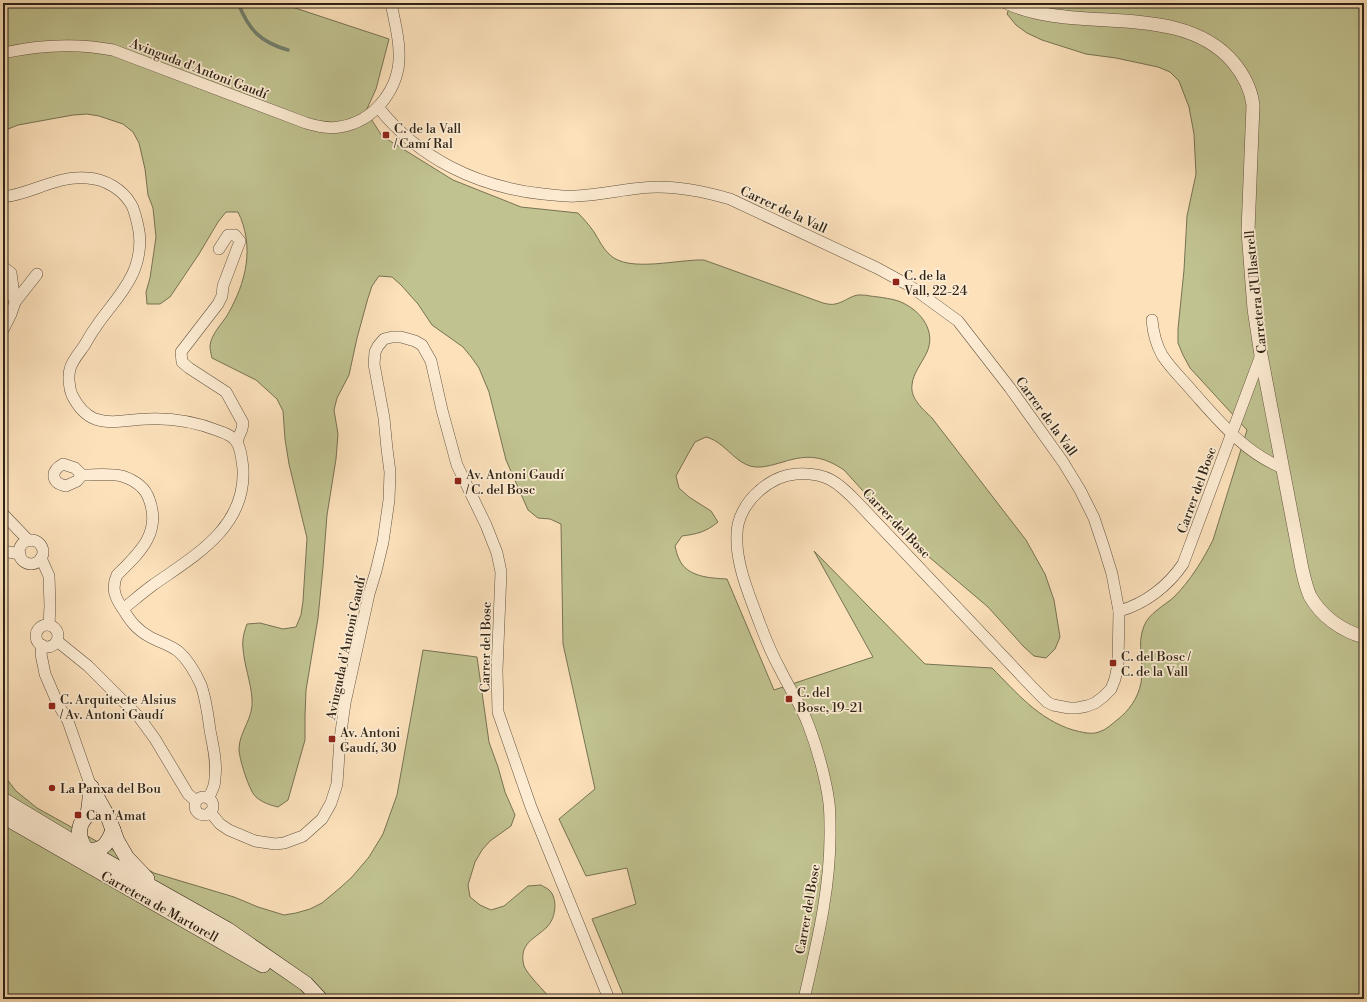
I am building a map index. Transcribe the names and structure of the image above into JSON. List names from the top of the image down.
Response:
{
  "streets": {
    "main road": ["Carretera de Martorell"],
    "street": [
      "Avinguda d'Antoni Gaudí",
      "Carrer de la Vall",
      "Carretera d'Ullastrell",
      "Carrer del Bosc"
    ]
  },
  "crossings": [
    ["Avinguda d'Antoni Gaudí", "Carrer de la Vall"],
    ["Avinguda d'Antoni Gaudí", "Carrer del Bosc"],
    ["Carrer de la Vall", "Carrer del Bosc"],
    ["Carretera d'Ullastrell", "Carrer del Bosc"]
  ],
  "places": {
    "transit": [
      "C. de la Vall / Camí Ral",
      "C. de la Vall, 22-24",
      "Av. Antoni Gaudí / C. del Bosc",
      "C. del Bosc / C. de la Vall",
      "C. del Bosc, 19-21",
      "C. Arquitecte Alsius / Av. Antoni Gaudí",
      "Av. Antoni Gaudí, 30",
      "Ca n'Amat"
    ],
    "other": ["La Panxa del Bou"]
  }
}
